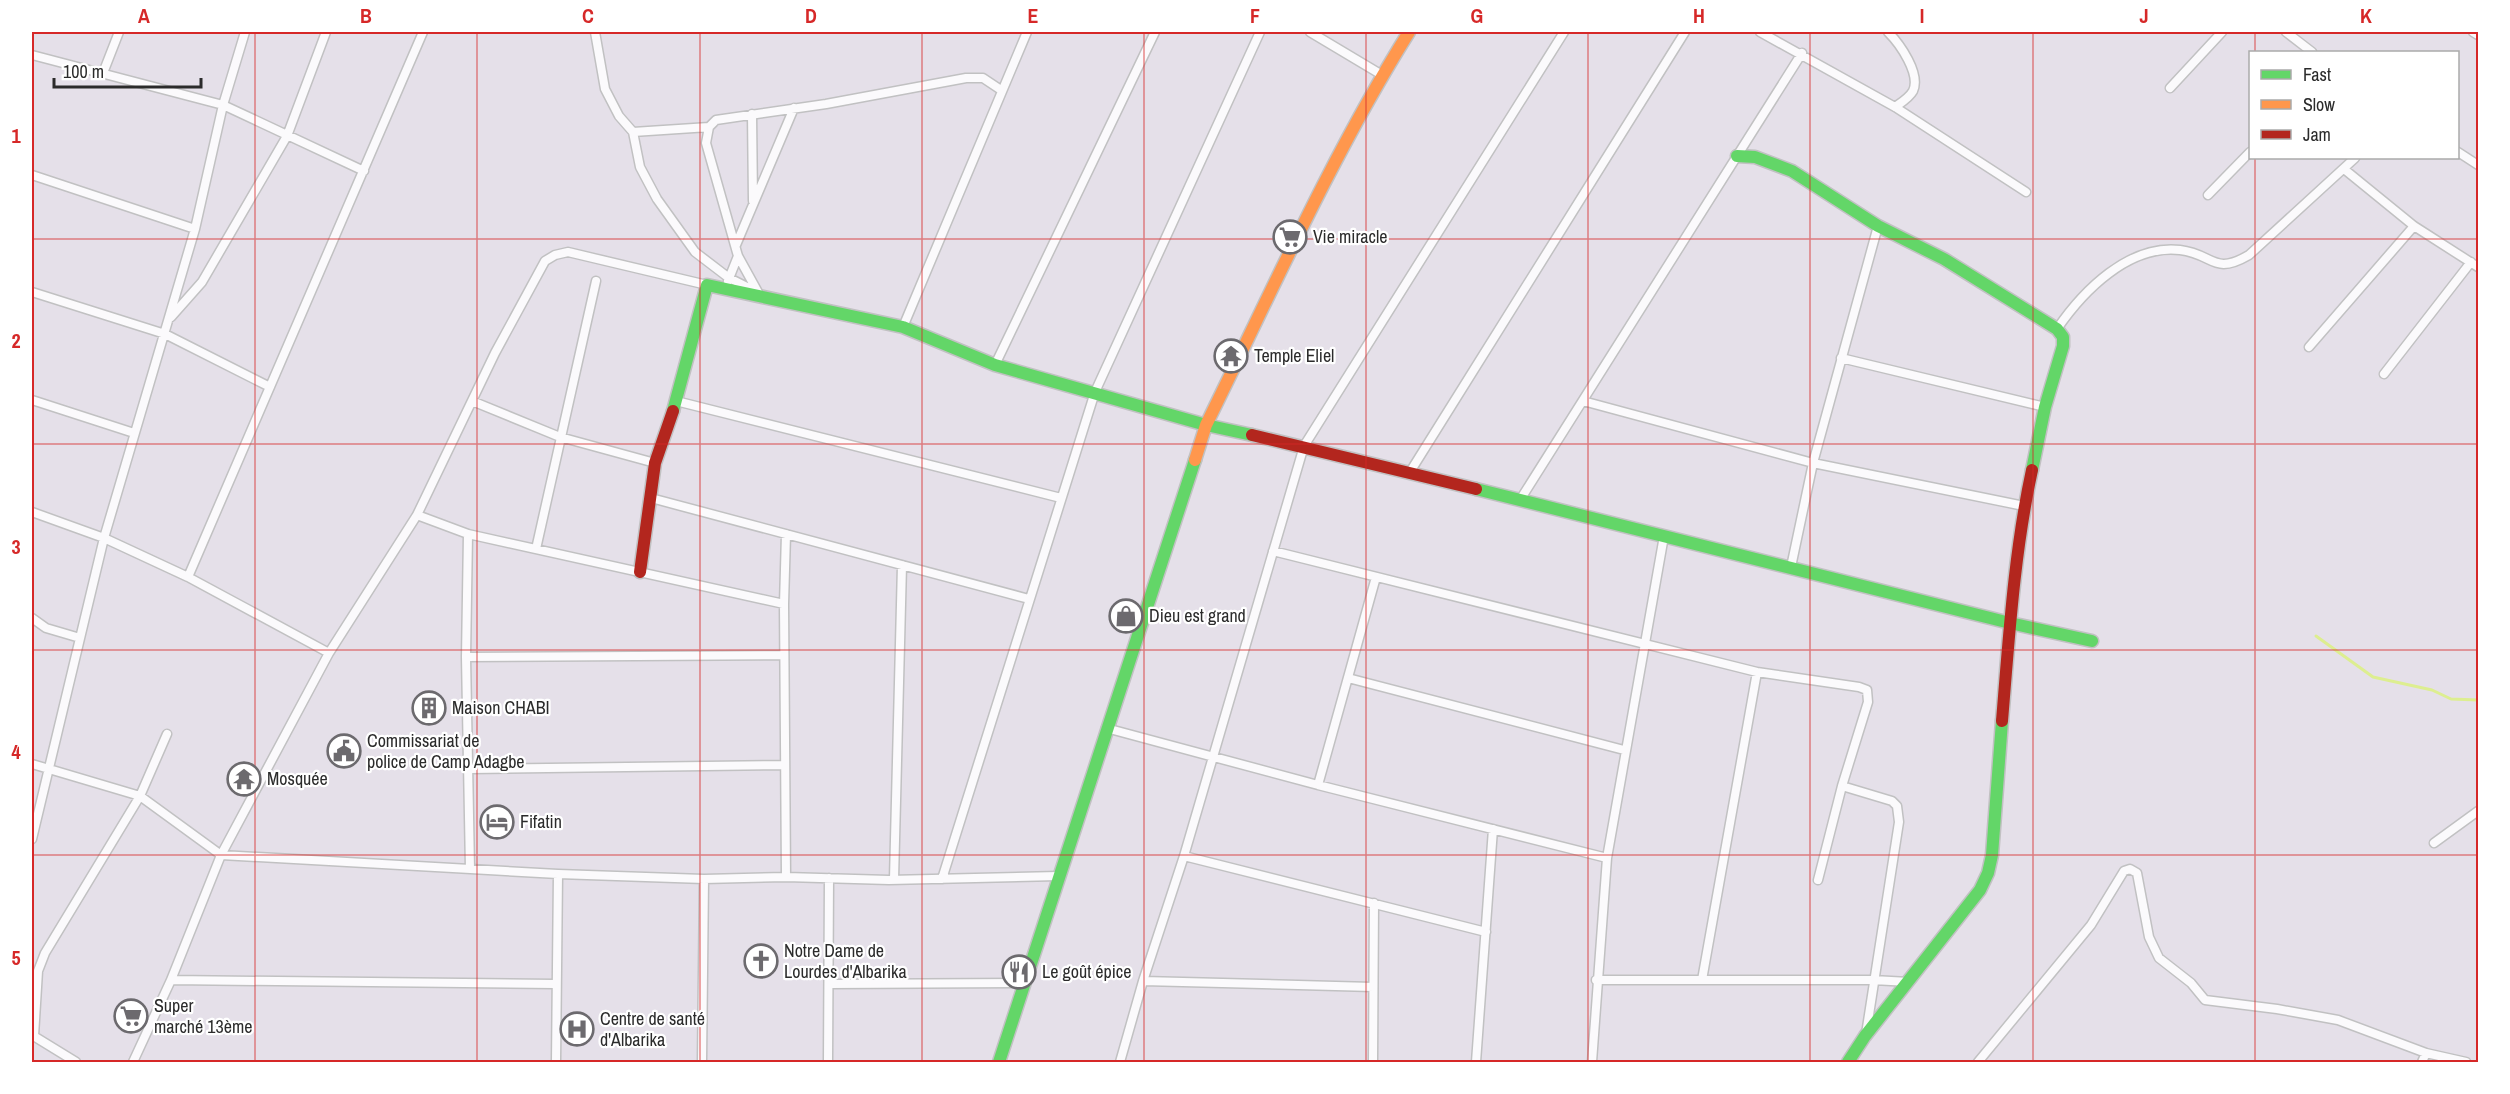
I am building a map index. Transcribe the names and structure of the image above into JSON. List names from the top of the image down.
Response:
{
  "places": {
    "supermarket": ["Vie miracle", "Super marché 13ème"],
    "temple": ["Temple Eliel", "Mosquée"],
    "shop": ["Dieu est grand"],
    "building": ["Maison CHABI"],
    "public building": ["Commissariat de police de Camp Adagbe"],
    "hotel": ["Fifatin"],
    "church": ["Notre Dame de Lourdes d'Albarika"],
    "restaurant": ["Le goût épice"],
    "hospital": ["Centre de santé d'Albarika"]
  },
  "legend": ["Fast", "Slow", "Jam"],
  "scale_bar": "100 m",
  "grid": {
    "columns": [
      "A",
      "B",
      "C",
      "D",
      "E",
      "F",
      "G",
      "H",
      "I",
      "J",
      "K"
    ],
    "rows": [
      "1",
      "2",
      "3",
      "4",
      "5"
    ]
  }
}
